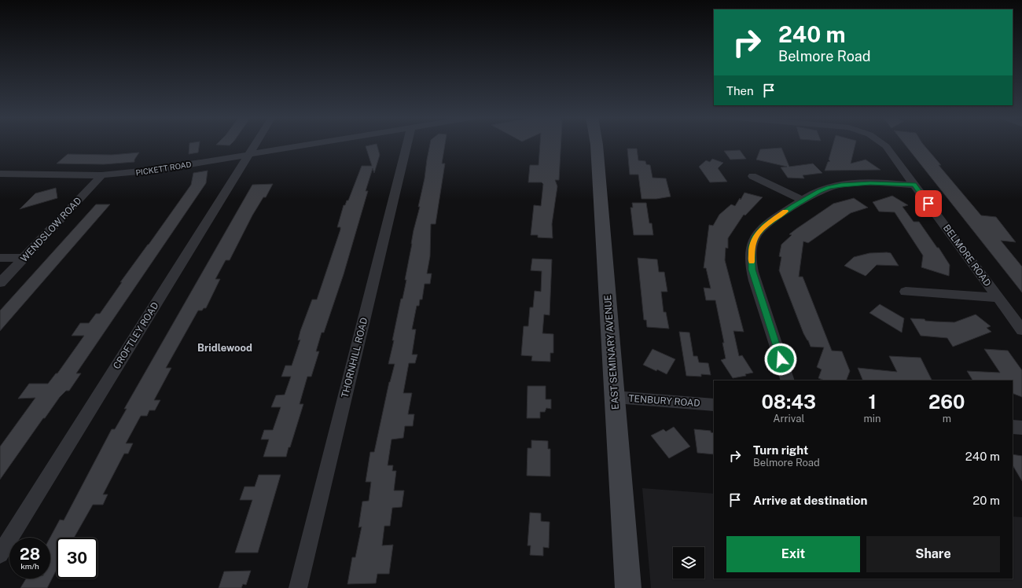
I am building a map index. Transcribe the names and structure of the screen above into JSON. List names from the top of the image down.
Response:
{
  "streets": {
    "street": [
      "PICKETT ROAD",
      "WENDSLOW ROAD",
      "BELMORE ROAD",
      "CROFTLEY ROAD",
      "EAST SEMINARY AVENUE",
      "THORNHILL ROAD",
      "TENBURY ROAD"
    ]
  },
  "crossings": [
    ["PICKETT ROAD", "WENDSLOW ROAD"],
    ["PICKETT ROAD", "CROFTLEY ROAD"],
    ["EAST SEMINARY AVENUE", "TENBURY ROAD"]
  ],
  "districts": ["Bridlewood"],
  "page": {
    "turn": ["240 m", "Belmore Road"],
    "then": "Then",
    "eta": [
      "08:43",
      "Arrival",
      "1",
      "min",
      "260",
      "m"
    ],
    "list": [
      {
        "name": "Turn right",
        "note": "Belmore Road",
        "value": "240 m"
      },
      {
        "name": "Arrive at destination",
        "value": "20 m"
      }
    ],
    "buttons": ["Exit", "Share"],
    "speed": "28 km/h",
    "limit": "30"
  }
}
